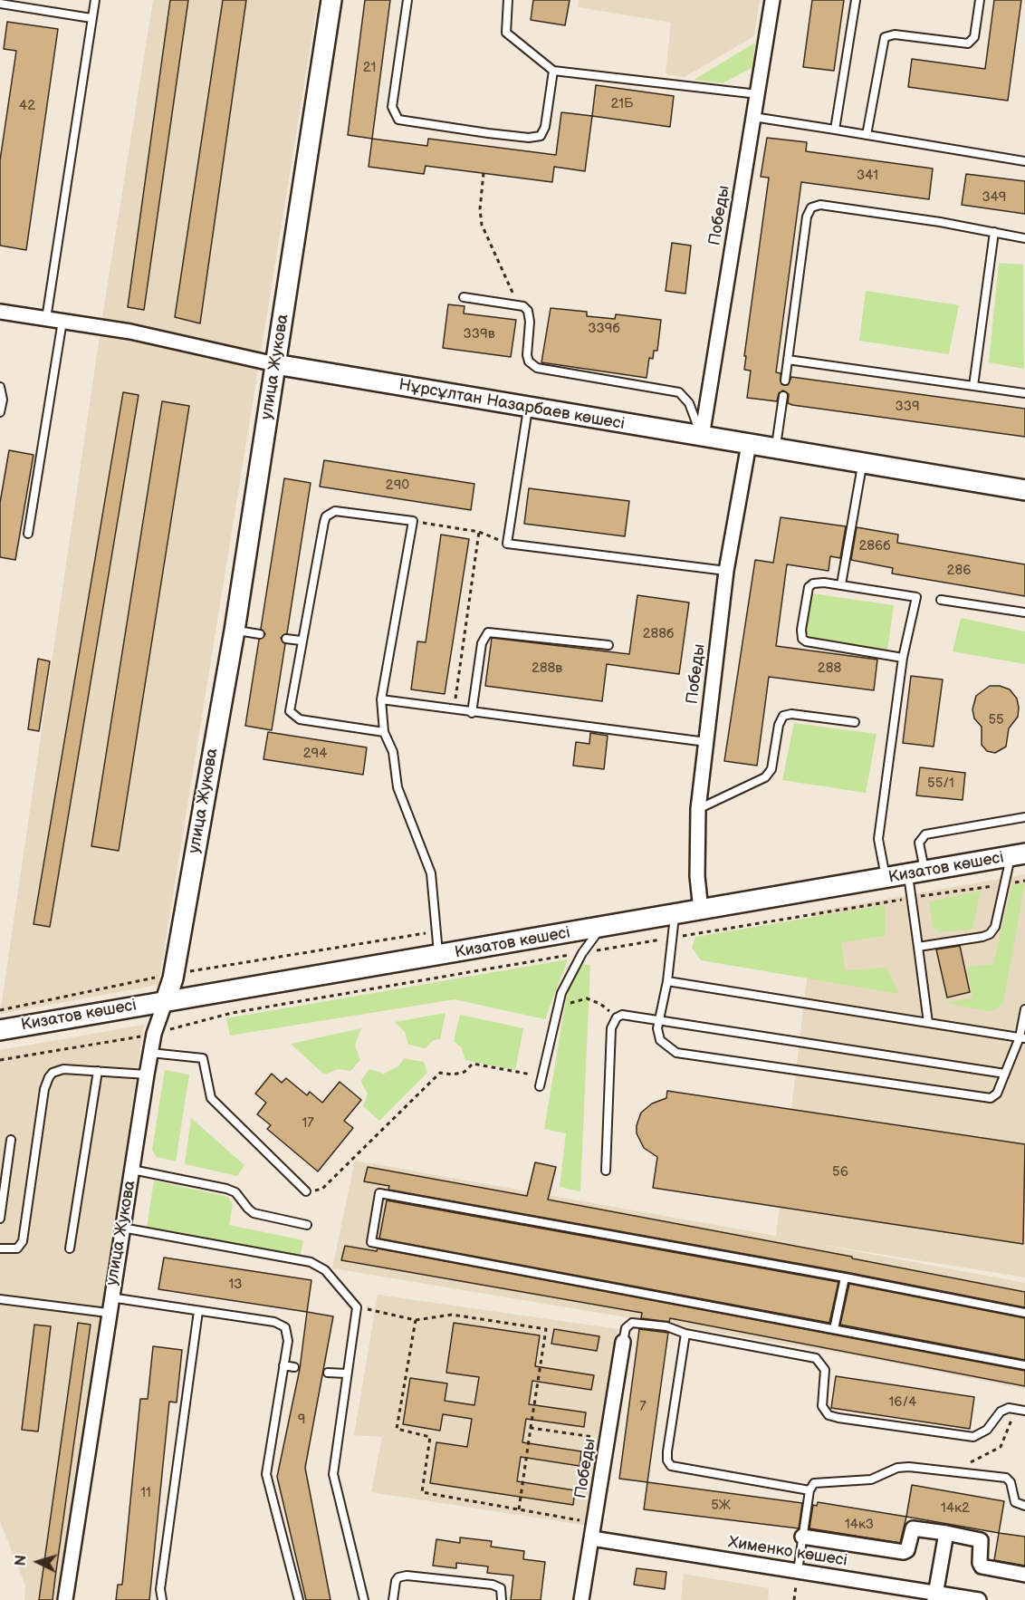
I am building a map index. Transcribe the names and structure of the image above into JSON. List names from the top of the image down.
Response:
{
  "streets": {
    "main road": ["улица Жукова", "Нұрсұлтан Назарбаев көшесі", "Кизатов көшесі"],
    "street": ["Победы", "Хименко көшесі"]
  },
  "crossings": [
    ["Победы", "Нұрсұлтан Назарбаев көшесі"],
    ["Победы", "Кизатов көшесі"],
    ["Победы", "Хименко көшесі"],
    ["улица Жукова", "Нұрсұлтан Назарбаев көшесі"],
    ["улица Жукова", "Кизатов көшесі"]
  ],
  "house_numbers": [
    "21",
    "21Б",
    "42",
    "341",
    "349",
    "339б",
    "339в",
    "339",
    "290",
    "286б",
    "286",
    "288б",
    "288в",
    "288",
    "55",
    "294",
    "55/1",
    "17",
    "56",
    "13",
    "16/4",
    "7",
    "9",
    "11",
    "5Ж",
    "14к2",
    "14к3"
  ],
  "north": "left"
}
